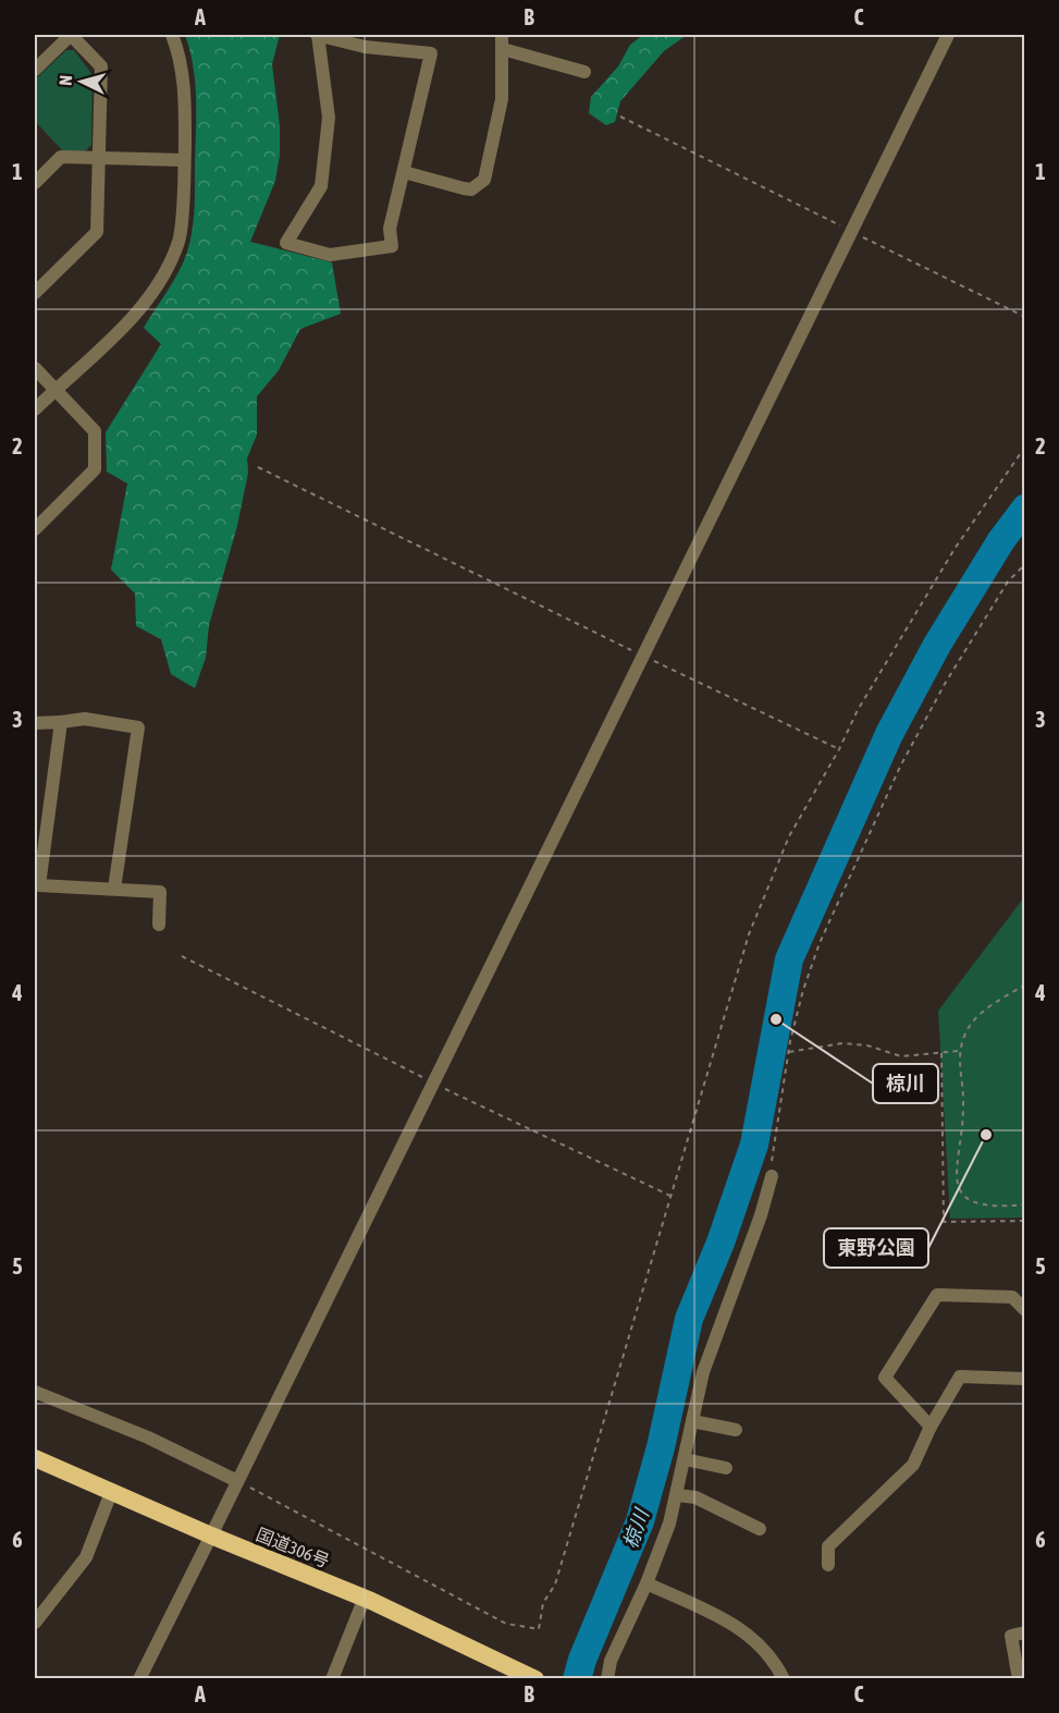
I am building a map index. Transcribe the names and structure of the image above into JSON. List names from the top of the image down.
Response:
{
  "streets": {
    "highway": ["国道306号"]
  },
  "water": ["椋川"],
  "places": ["椋川", "東野公園"],
  "north": "left",
  "grid": {
    "columns": ["A", "B", "C"],
    "rows": [
      "1",
      "2",
      "3",
      "4",
      "5",
      "6"
    ]
  }
}
